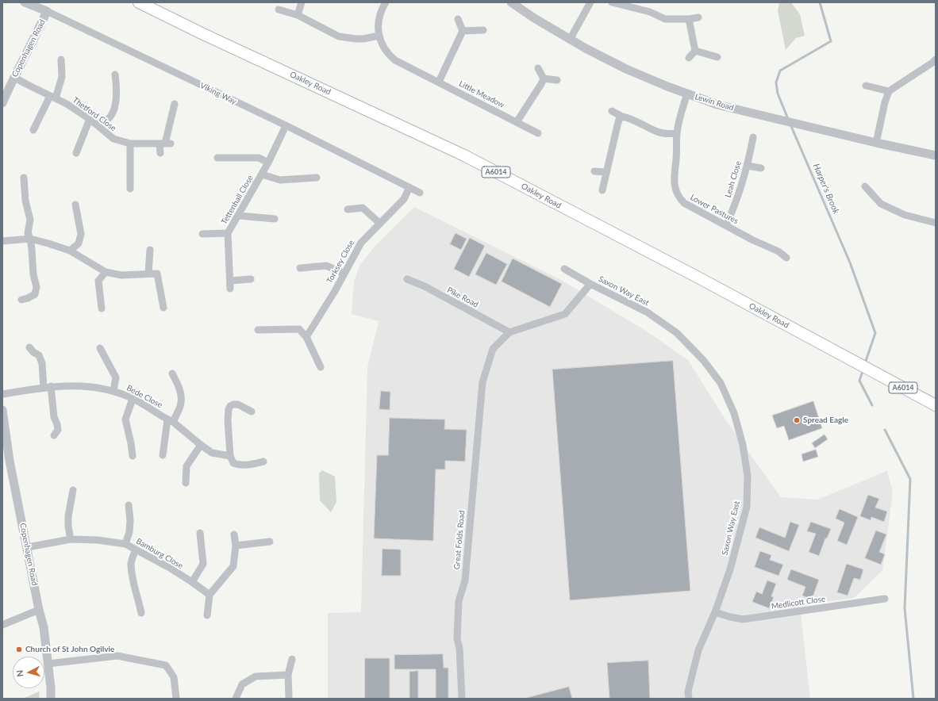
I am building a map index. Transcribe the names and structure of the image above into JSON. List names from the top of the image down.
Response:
{
  "streets": {
    "main road": ["Oakley Road", "A6014"],
    "street": [
      "Copenhagen Road",
      "Viking Way",
      "Little Meadow",
      "Lewin Road",
      "Thetford Close",
      "Leah Close",
      "Tettenhall Close",
      "Lower Pastures",
      "Torksey Close",
      "Saxon Way East",
      "Pike Road",
      "Bede Close",
      "Great Folds Road",
      "Bamburg Close",
      "Medlicott Close"
    ]
  },
  "crossings": [
    ["Copenhagen Road", "Viking Way"],
    ["Copenhagen Road", "Thetford Close"],
    ["Copenhagen Road", "Bamburg Close"],
    ["Viking Way", "Tettenhall Close"],
    ["Viking Way", "Torksey Close"],
    ["Lewin Road", "Lower Pastures"],
    ["Leah Close", "Lower Pastures"],
    ["Saxon Way East", "Medlicott Close"],
    ["Pike Road", "Great Folds Road"]
  ],
  "water": ["Harper's Brook"],
  "places": ["Spread Eagle", "Church of St John Ogilvie"],
  "north": "left"
}
